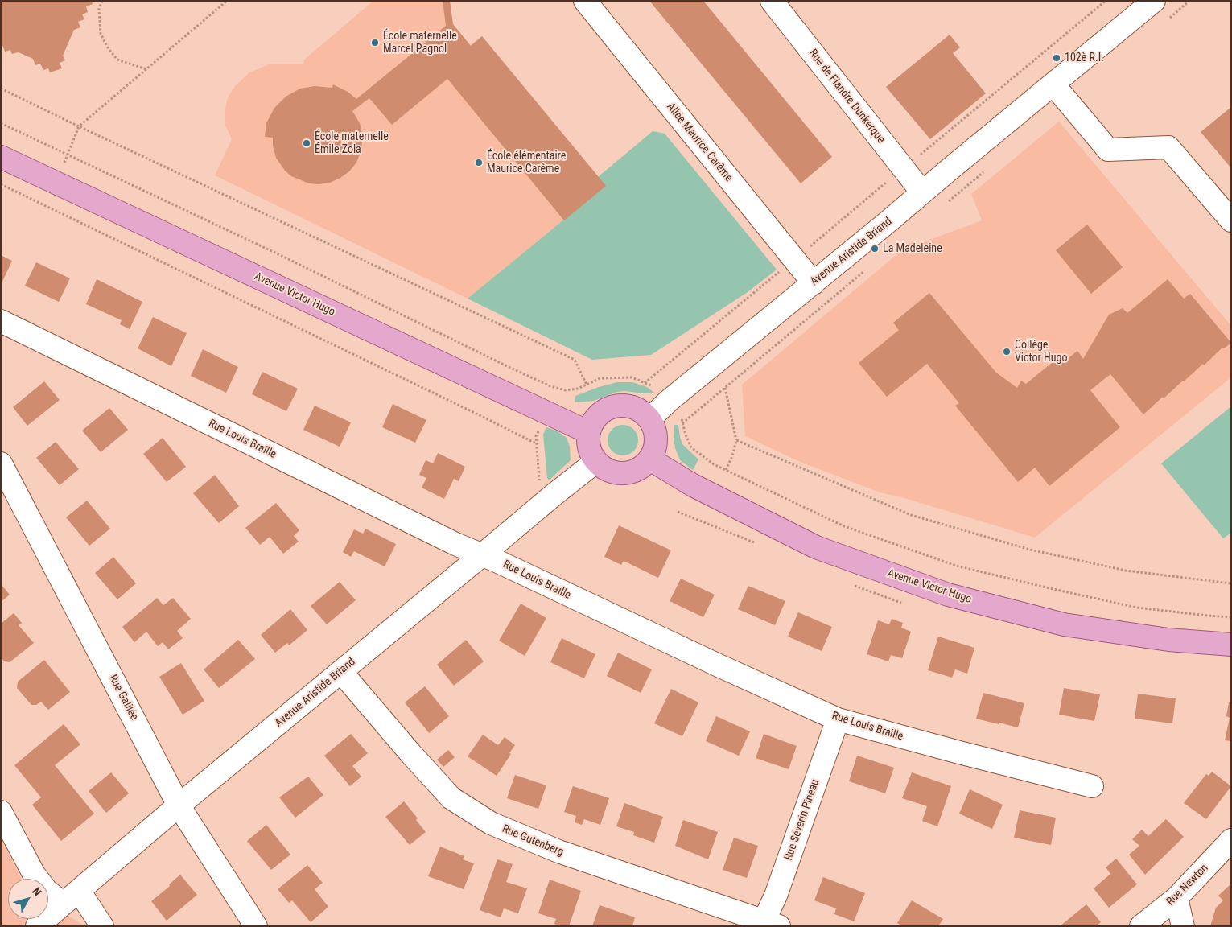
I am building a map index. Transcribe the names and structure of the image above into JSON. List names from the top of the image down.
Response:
{
  "streets": {
    "main road": ["Avenue Victor Hugo"],
    "street": [
      "Rue de Flandre Dunkerque",
      "Allée Maurice Carême",
      "Avenue Aristide Briand",
      "Rue Louis Braille",
      "Rue Galilée",
      "Rue Séverin Pineau",
      "Rue Gutenberg",
      "Rue Newton"
    ]
  },
  "crossings": [
    ["Rue de Flandre Dunkerque", "Avenue Aristide Briand"],
    ["Allée Maurice Carême", "Avenue Aristide Briand"],
    ["Avenue Aristide Briand", "Avenue Victor Hugo"],
    ["Avenue Aristide Briand", "Rue Louis Braille"],
    ["Avenue Aristide Briand", "Rue Galilée"],
    ["Avenue Aristide Briand", "Rue Gutenberg"],
    ["Rue Louis Braille", "Rue Séverin Pineau"],
    ["Rue Séverin Pineau", "Rue Gutenberg"]
  ],
  "places": [
    "École maternelle Marcel Pagnol",
    "102è R.I.",
    "École maternelle Émile Zola",
    "École élémentaire Maurice Carême",
    "La Madeleine",
    "Collège Victor Hugo"
  ],
  "north": "top right"
}
